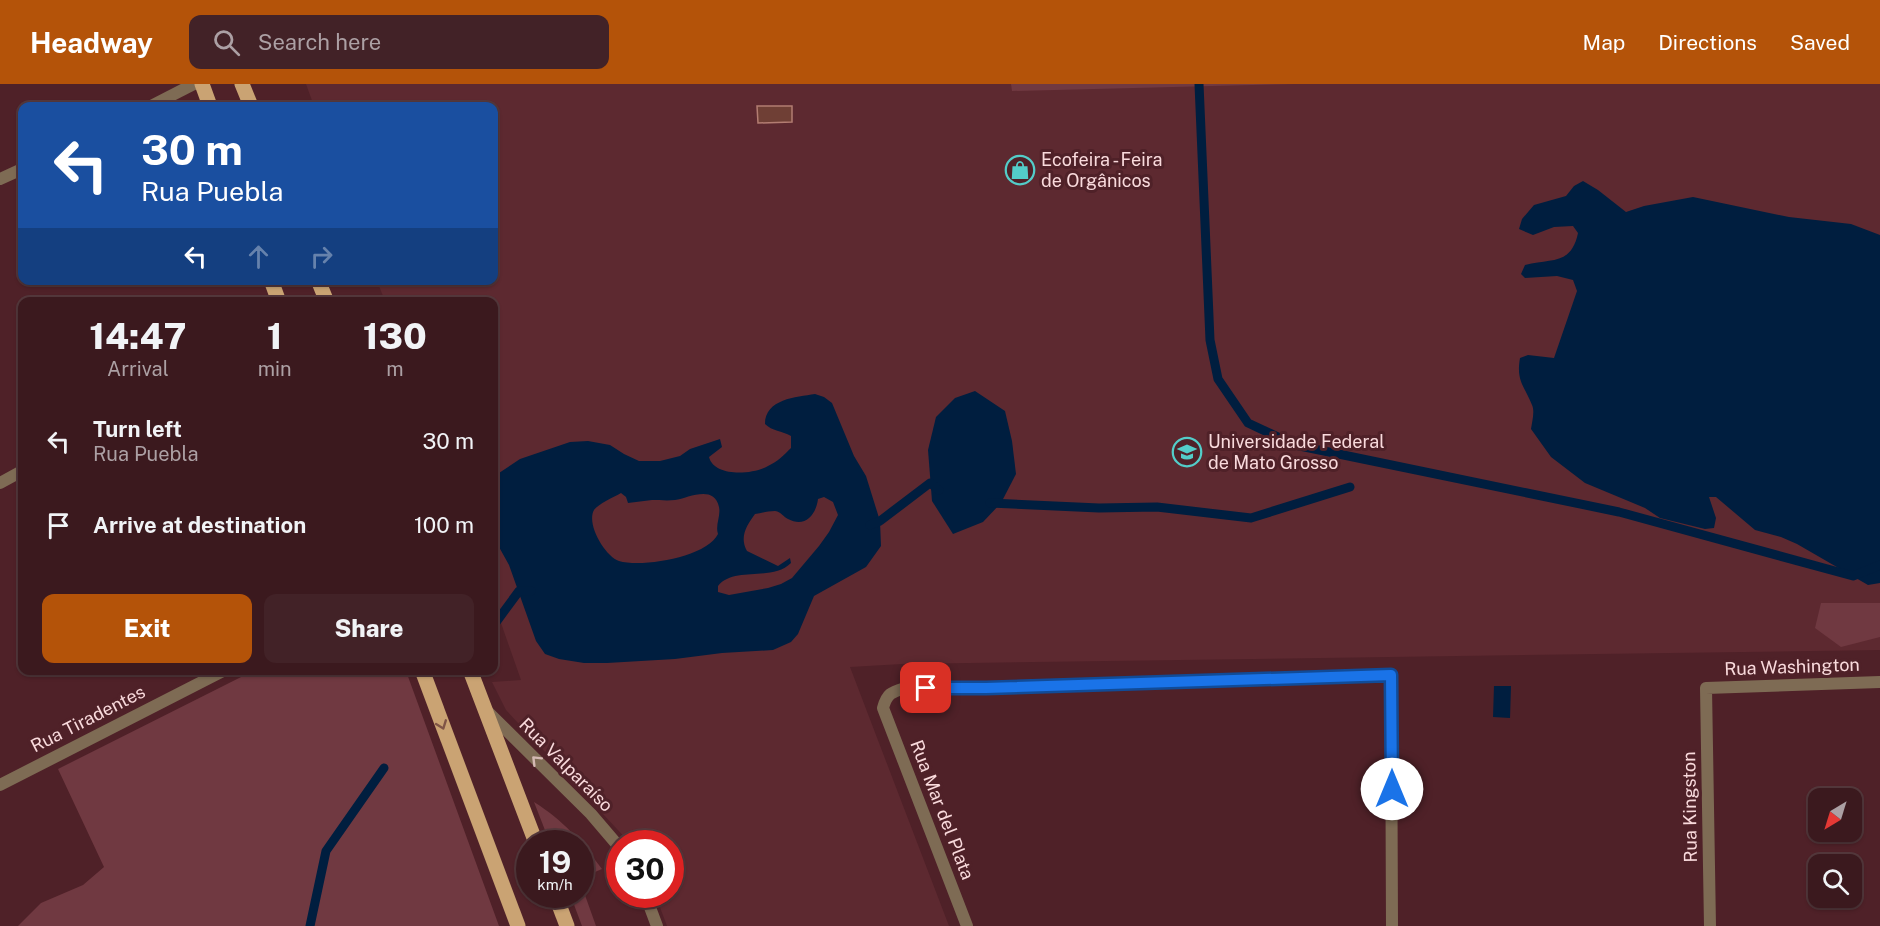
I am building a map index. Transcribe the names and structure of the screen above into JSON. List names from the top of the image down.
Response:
{
  "streets": {
    "street": [
      "Rua Washington",
      "Rua Tiradentes",
      "Rua Valparaíso",
      "Rua Kingston",
      "Rua Mar del Plata"
    ]
  },
  "crossings": [
    ["Rua Washington", "Rua Kingston"]
  ],
  "one_way": ["Rua Valparaíso"],
  "places": {
    "shop": ["Ecofeira - Feira de Orgânicos"],
    "school or university": ["Universidade Federal de Mato Grosso"]
  },
  "north": "bottom left",
  "page": {
    "header": "Headway",
    "search": "Search here",
    "nav": ["Map", "Directions", "Saved"],
    "turn": ["30 m", "Rua Puebla"],
    "eta": [
      "14:47",
      "Arrival",
      "1",
      "min",
      "130",
      "m"
    ],
    "list": [
      {
        "name": "Turn left",
        "note": "Rua Puebla",
        "value": "30 m"
      },
      {
        "name": "Arrive at destination",
        "value": "100 m"
      }
    ],
    "buttons": ["Exit", "Share"],
    "speed": "19 km/h",
    "limit": "30"
  }
}
